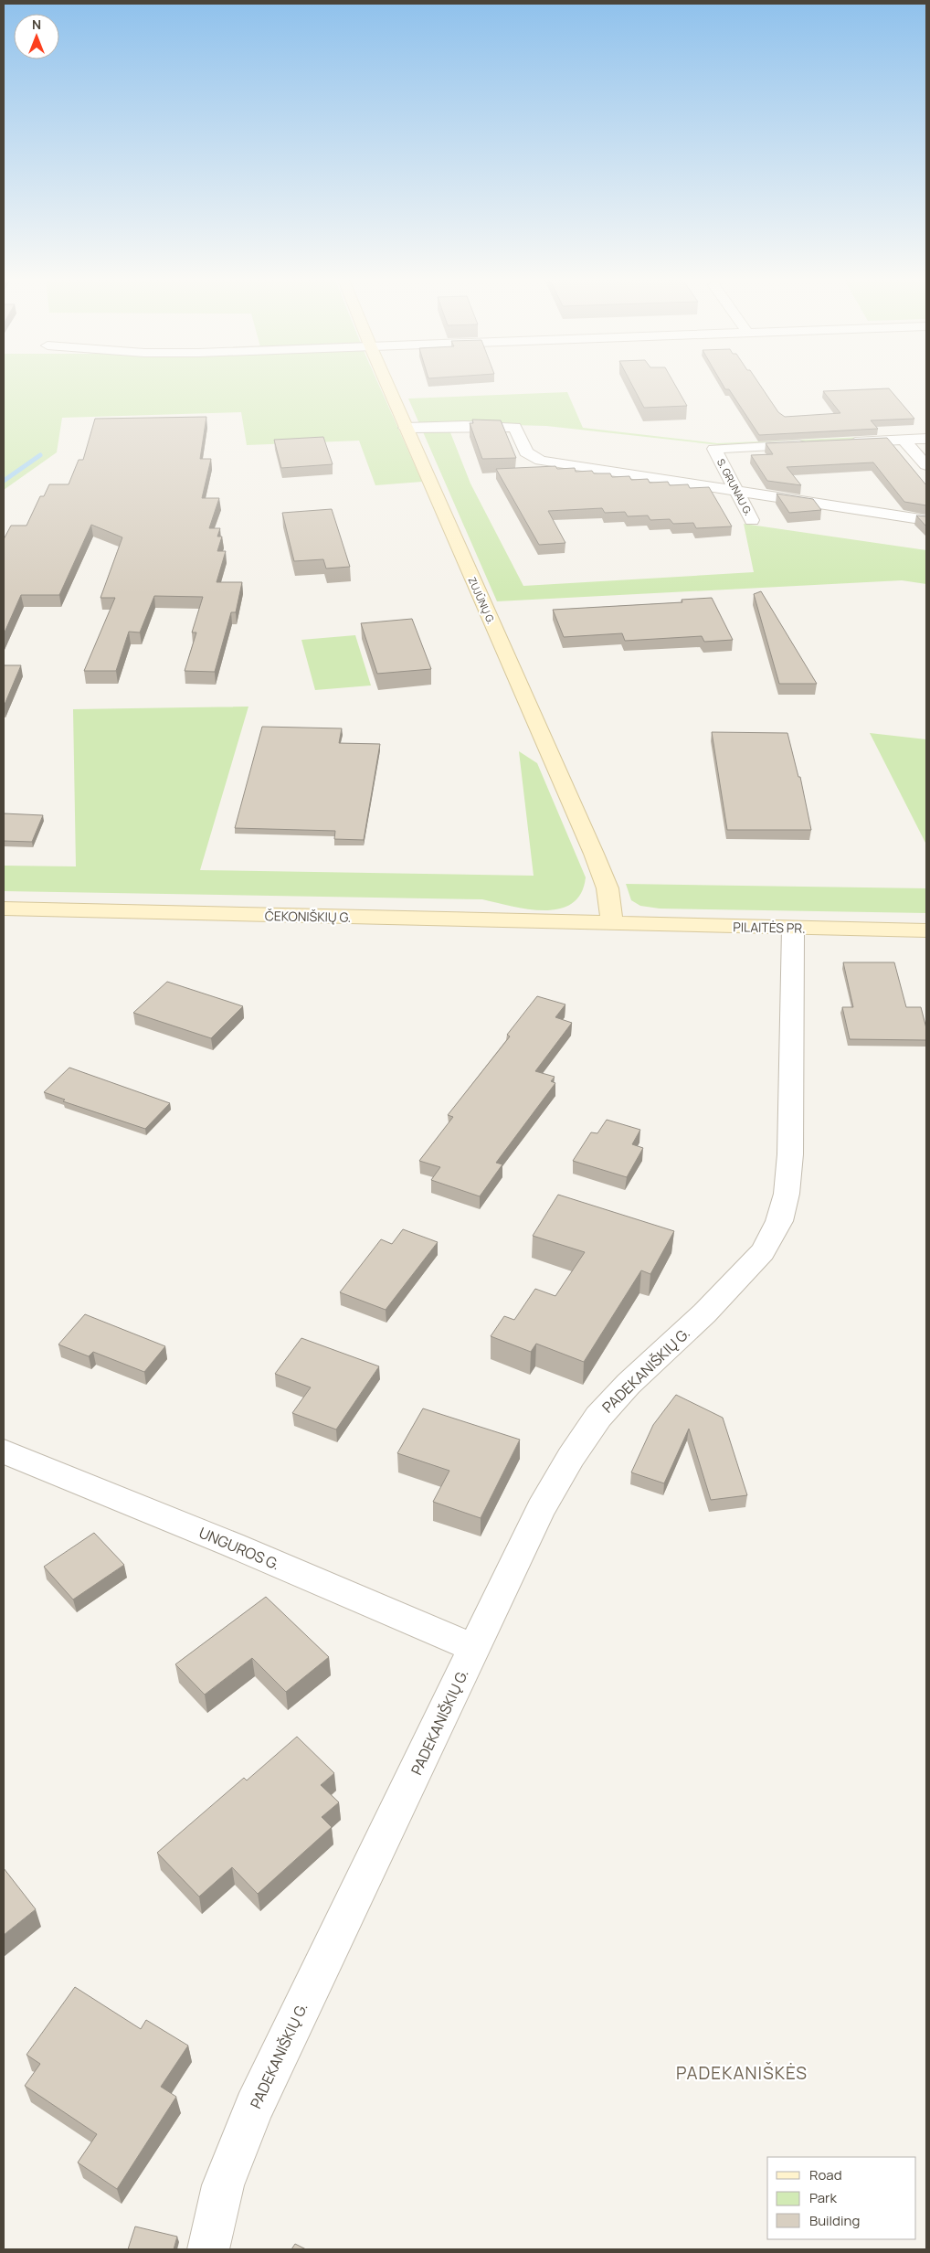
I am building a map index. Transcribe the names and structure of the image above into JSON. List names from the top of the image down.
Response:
{
  "streets": {
    "main road": ["ZUJŪNŲ G.", "ČEKONIŠKIŲ G.", "PILAITĖS PR."],
    "street": ["S. GRUNAU G.", "PADEKANIŠKIŲ G.", "UNGUROS G."]
  },
  "crossings": [
    ["ZUJŪNŲ G.", "ČEKONIŠKIŲ G."],
    ["ZUJŪNŲ G.", "PILAITĖS PR."],
    ["ČEKONIŠKIŲ G.", "PILAITĖS PR."],
    ["PILAITĖS PR.", "PADEKANIŠKIŲ G."],
    ["PADEKANIŠKIŲ G.", "UNGUROS G."]
  ],
  "districts": ["PADEKANIŠKĖS"],
  "legend": ["Road", "Park", "Building"],
  "north": "top"
}
